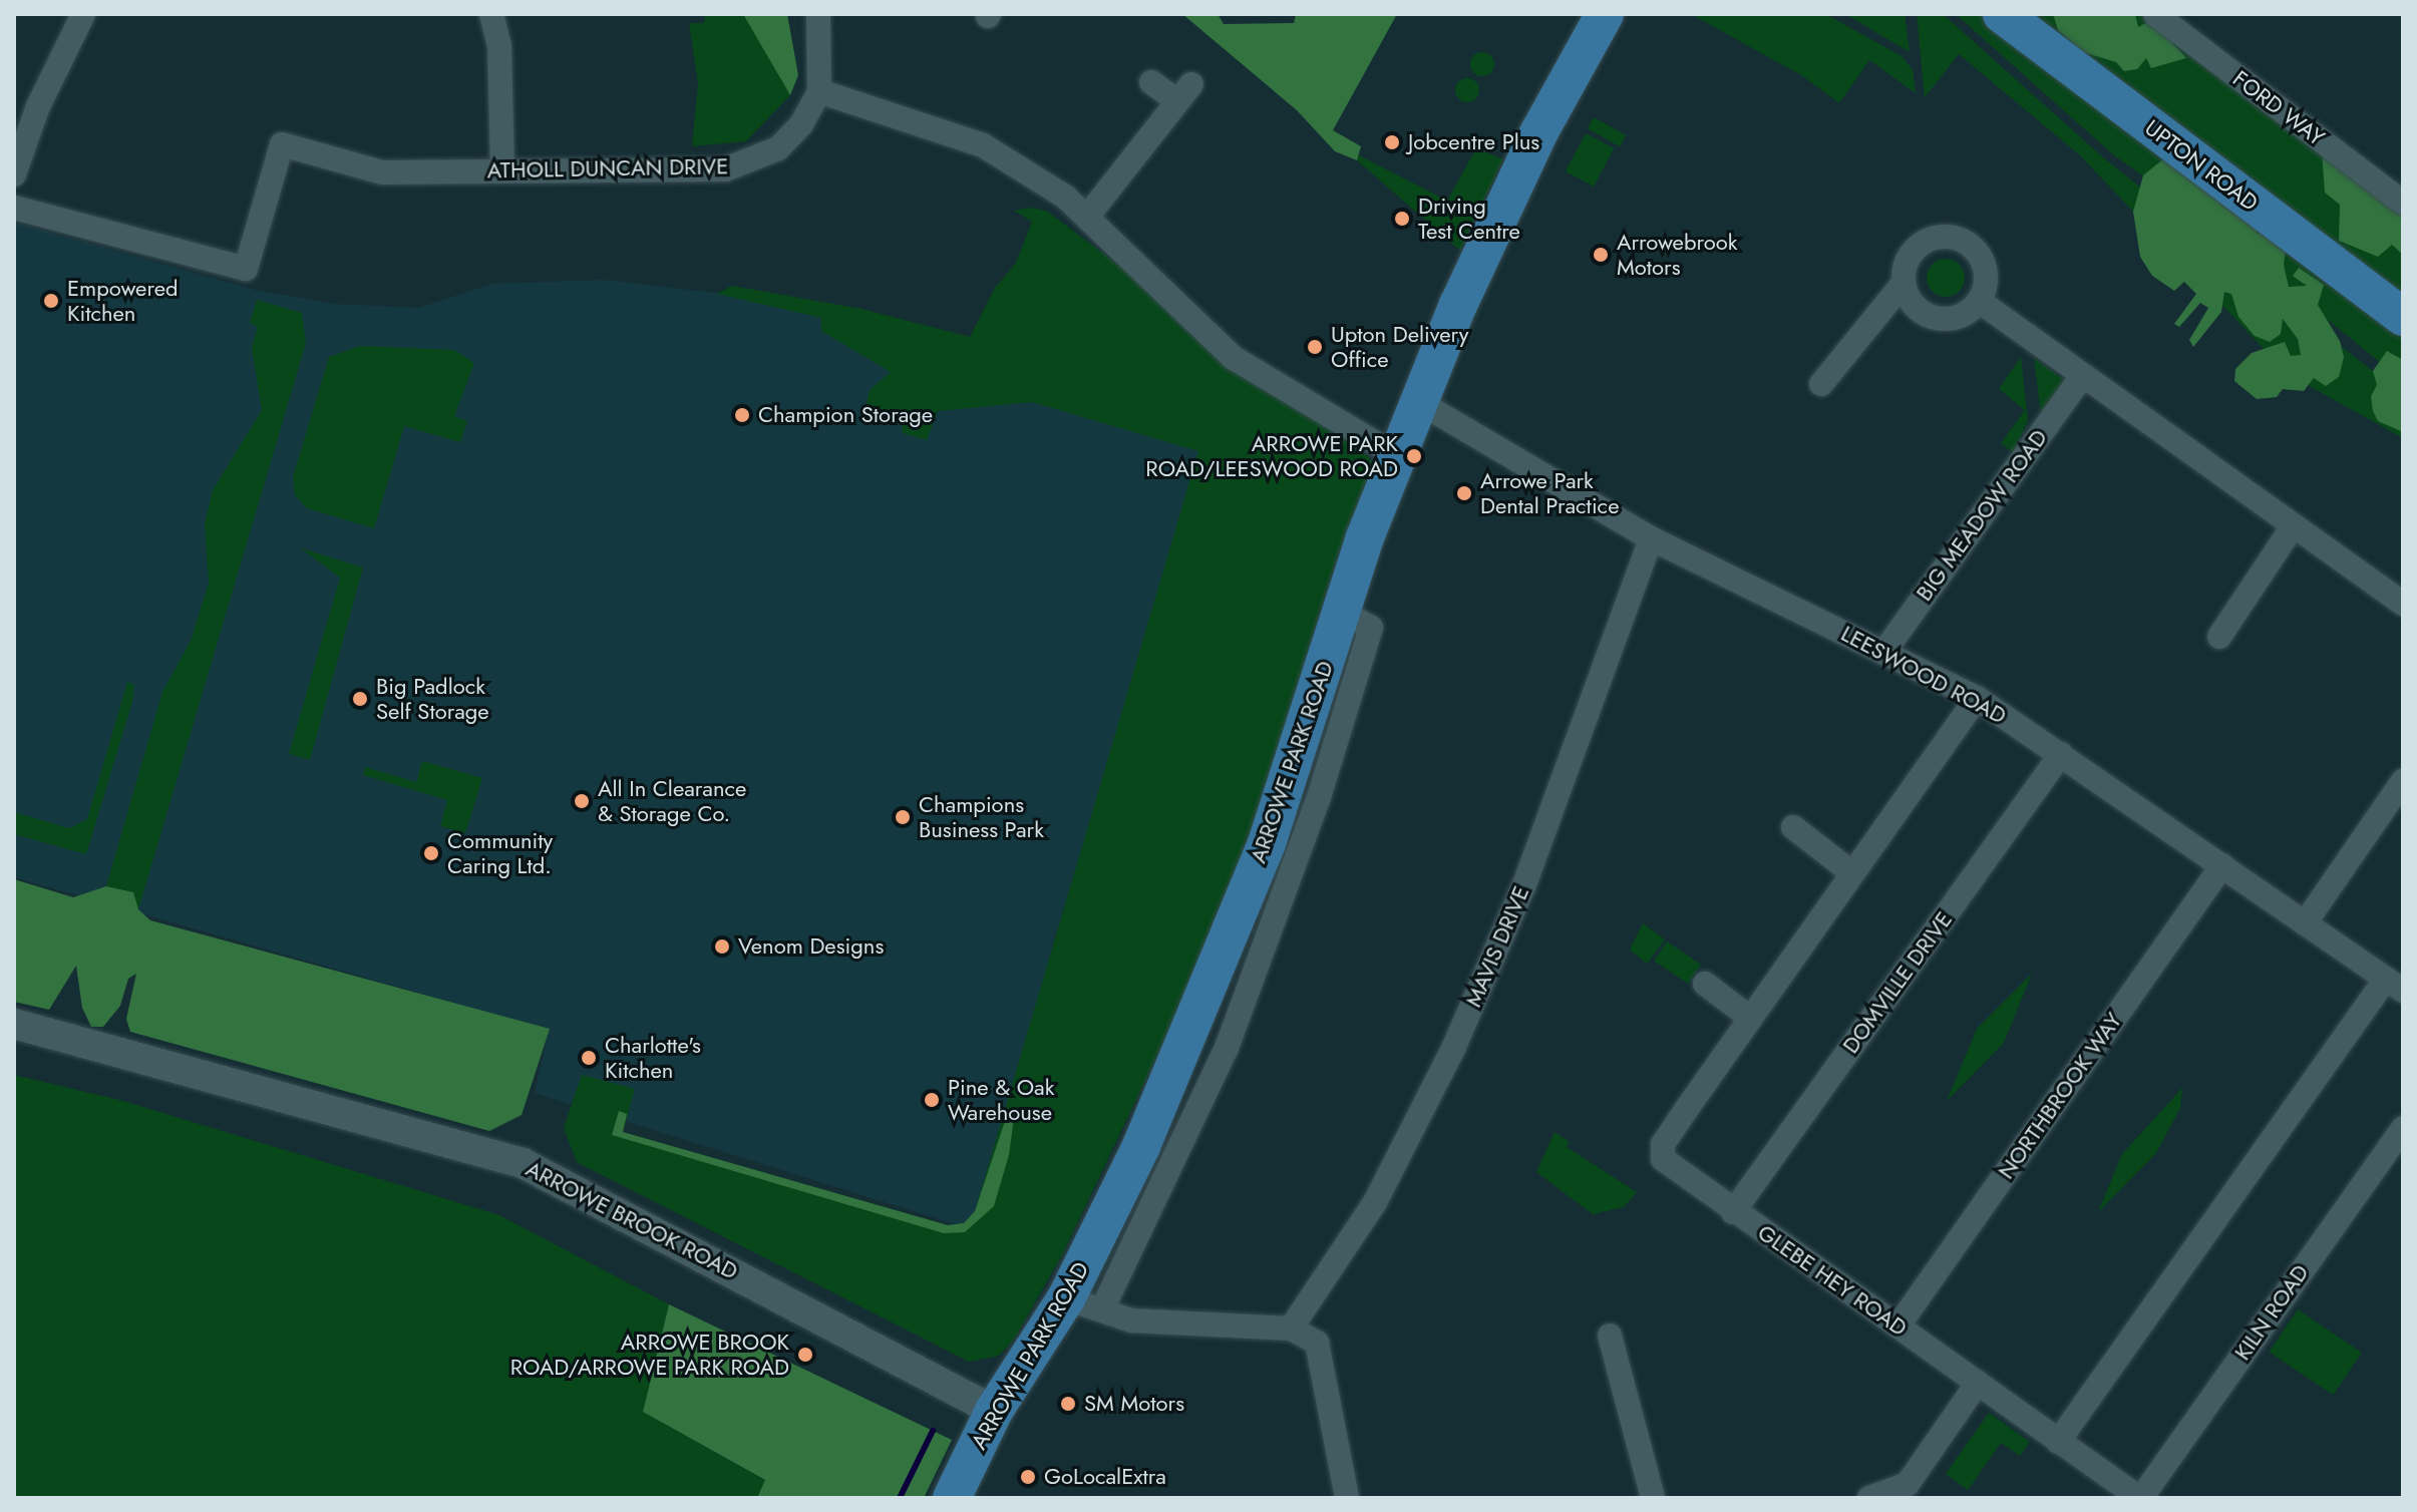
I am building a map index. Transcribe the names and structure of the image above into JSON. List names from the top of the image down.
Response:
{
  "streets": {
    "main road": ["UPTON ROAD", "ARROWE PARK ROAD"],
    "street": [
      "FORD WAY",
      "ATHOLL DUNCAN DRIVE",
      "BIG MEADOW ROAD",
      "LEESWOOD ROAD",
      "MAVIS DRIVE",
      "DOMVILLE DRIVE",
      "NORTHBROOK WAY",
      "ARROWE BROOK ROAD",
      "GLEBE HEY ROAD",
      "KILN ROAD"
    ]
  },
  "crossings": [
    ["BIG MEADOW ROAD", "LEESWOOD ROAD"],
    ["LEESWOOD ROAD", "ARROWE PARK ROAD"],
    ["LEESWOOD ROAD", "MAVIS DRIVE"],
    ["LEESWOOD ROAD", "DOMVILLE DRIVE"],
    ["LEESWOOD ROAD", "NORTHBROOK WAY"],
    ["LEESWOOD ROAD", "GLEBE HEY ROAD"],
    ["ARROWE PARK ROAD", "ARROWE BROOK ROAD"],
    ["DOMVILLE DRIVE", "GLEBE HEY ROAD"],
    ["NORTHBROOK WAY", "GLEBE HEY ROAD"],
    ["GLEBE HEY ROAD", "KILN ROAD"]
  ],
  "places": [
    "Jobcentre Plus",
    "Driving Test Centre",
    "Arrowebrook Motors",
    "Empowered Kitchen",
    "Upton Delivery Office",
    "Champion Storage",
    "ARROWE PARK ROAD/LEESWOOD ROAD",
    "Arrowe Park Dental Practice",
    "Big Padlock Self Storage",
    "All In Clearance & Storage Co.",
    "Champions Business Park",
    "Community Caring Ltd.",
    "Venom Designs",
    "Charlotte's Kitchen",
    "Pine & Oak Warehouse",
    "ARROWE BROOK ROAD/ARROWE PARK ROAD",
    "SM Motors",
    "GoLocalExtra"
  ]
}
